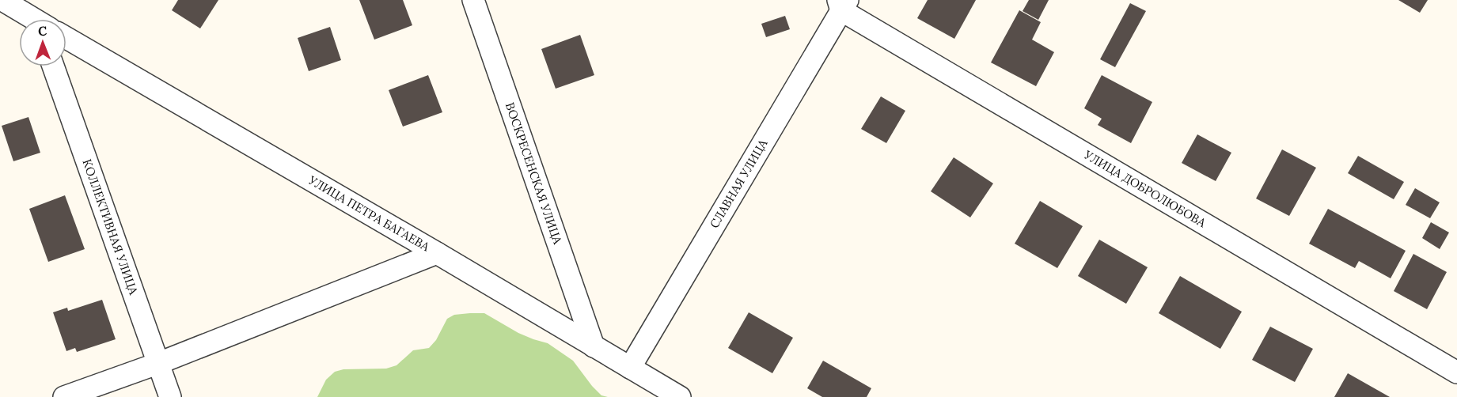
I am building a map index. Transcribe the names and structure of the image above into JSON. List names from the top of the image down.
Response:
{
  "streets": {
    "street": [
      "ВОСКРЕСЕНСКАЯ УЛИЦА",
      "СЛАВНАЯ УЛИЦА",
      "УЛИЦА ДОБРОЛЮБОВА",
      "УЛИЦА ПЕТРА БАГАЕВА",
      "КОЛЛЕКТИВНАЯ УЛИЦА"
    ]
  },
  "crossings": [
    ["ВОСКРЕСЕНСКАЯ УЛИЦА", "УЛИЦА ПЕТРА БАГАЕВА"],
    ["СЛАВНАЯ УЛИЦА", "УЛИЦА ДОБРОЛЮБОВА"],
    ["СЛАВНАЯ УЛИЦА", "УЛИЦА ПЕТРА БАГАЕВА"]
  ],
  "north": "top"
}
